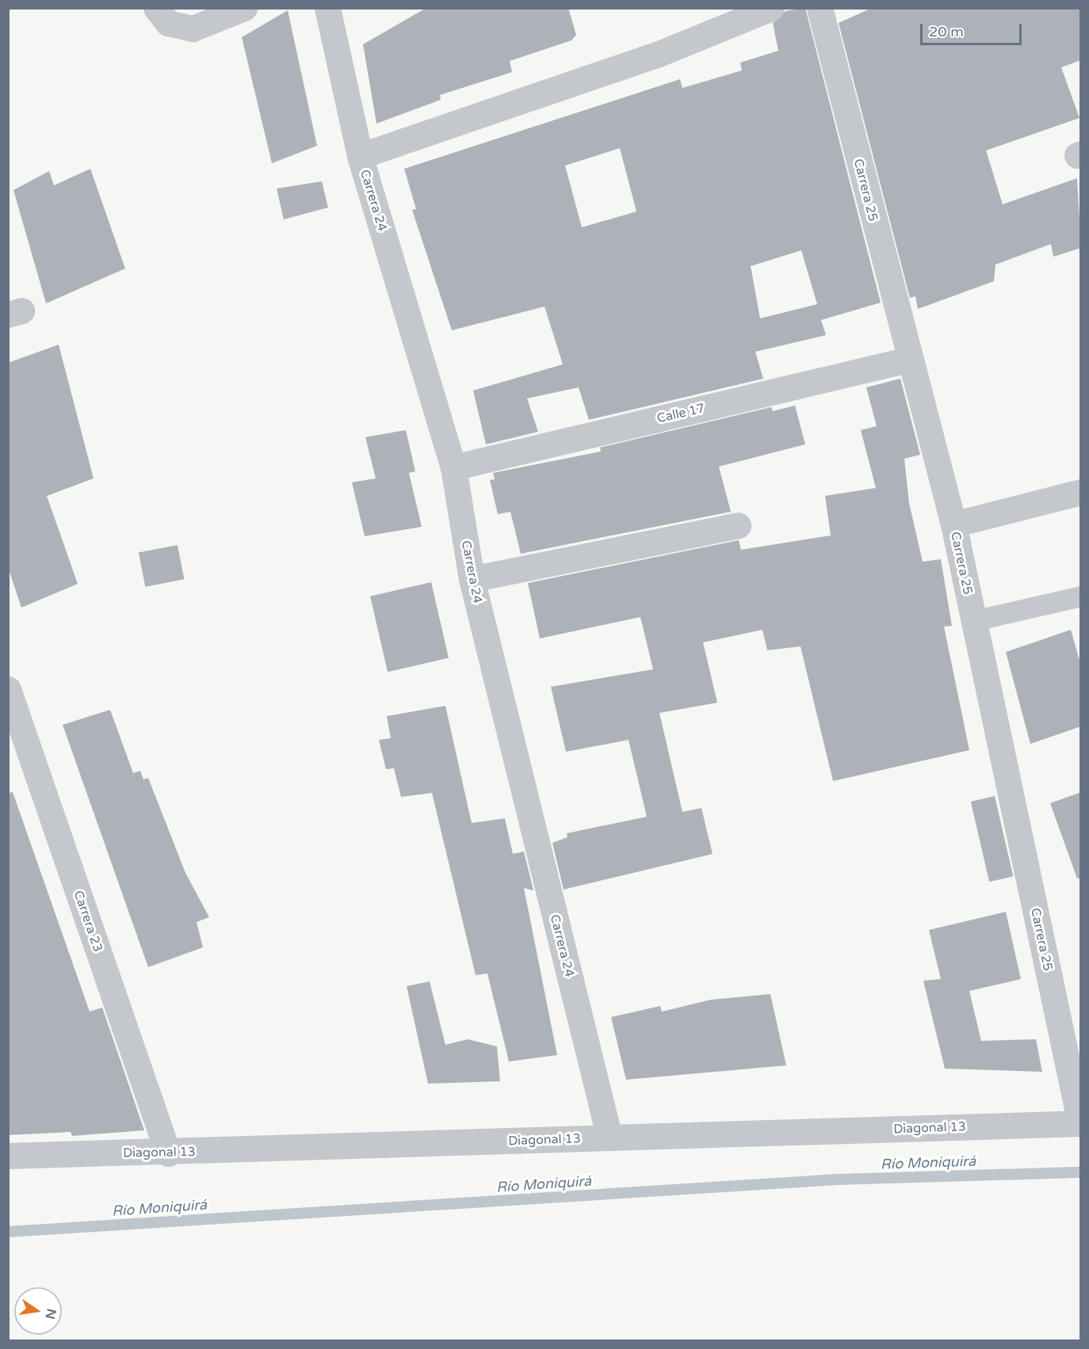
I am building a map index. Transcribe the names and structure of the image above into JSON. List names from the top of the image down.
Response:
{
  "streets": {
    "street": [
      "Carrera 25",
      "Carrera 24",
      "Calle 17",
      "Carrera 23",
      "Diagonal 13"
    ]
  },
  "crossings": [
    ["Carrera 25", "Calle 17"],
    ["Carrera 25", "Diagonal 13"],
    ["Carrera 24", "Calle 17"],
    ["Carrera 24", "Diagonal 13"],
    ["Carrera 23", "Diagonal 13"]
  ],
  "water": ["Río Moniquirá"],
  "scale_bar": "20 m",
  "north": "right"
}
